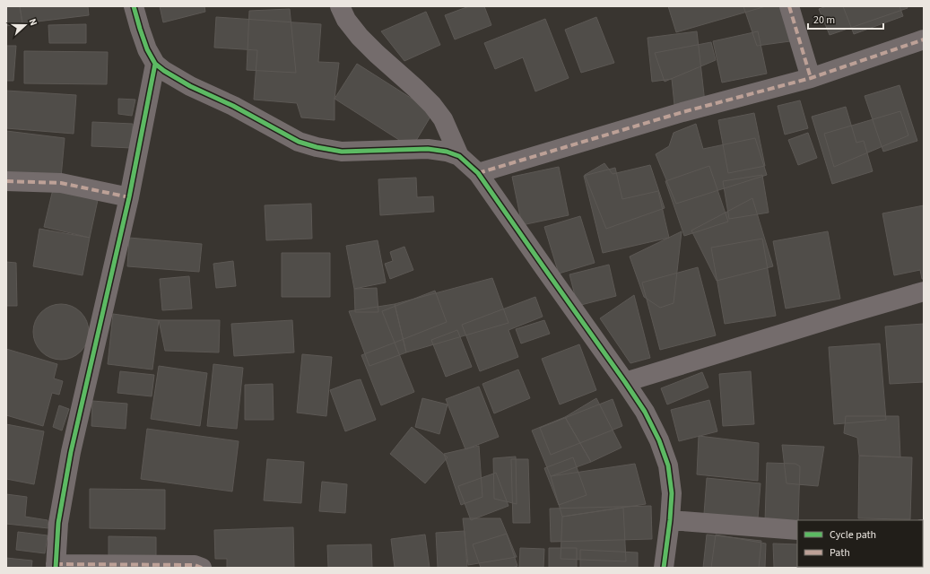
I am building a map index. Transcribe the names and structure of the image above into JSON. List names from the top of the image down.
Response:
{
  "legend": ["Cycle path", "Path"],
  "scale_bar": "20 m",
  "north": "right"
}
